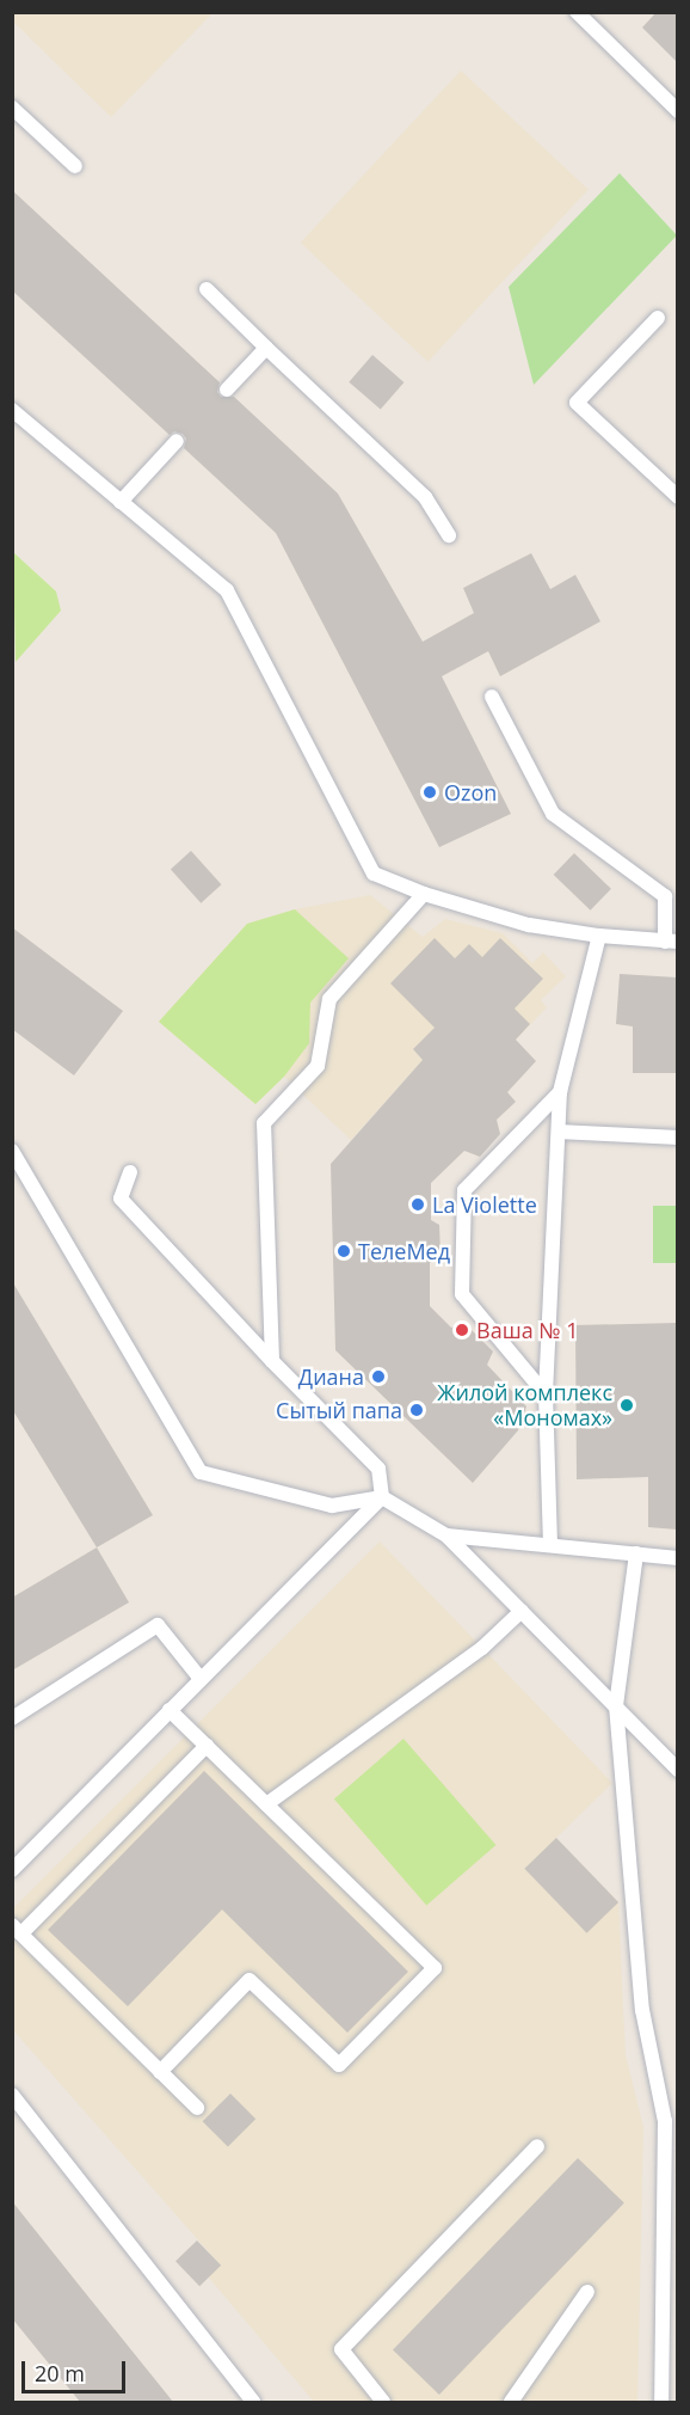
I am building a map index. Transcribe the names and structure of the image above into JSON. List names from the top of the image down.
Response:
{
  "places": [
    "Ozon",
    "La Violette",
    "ТелеМед",
    "Ваша № 1",
    "Диана",
    "Жилой комплекс «Мономах»",
    "Сытый папа"
  ],
  "scale_bar": "20 m"
}
